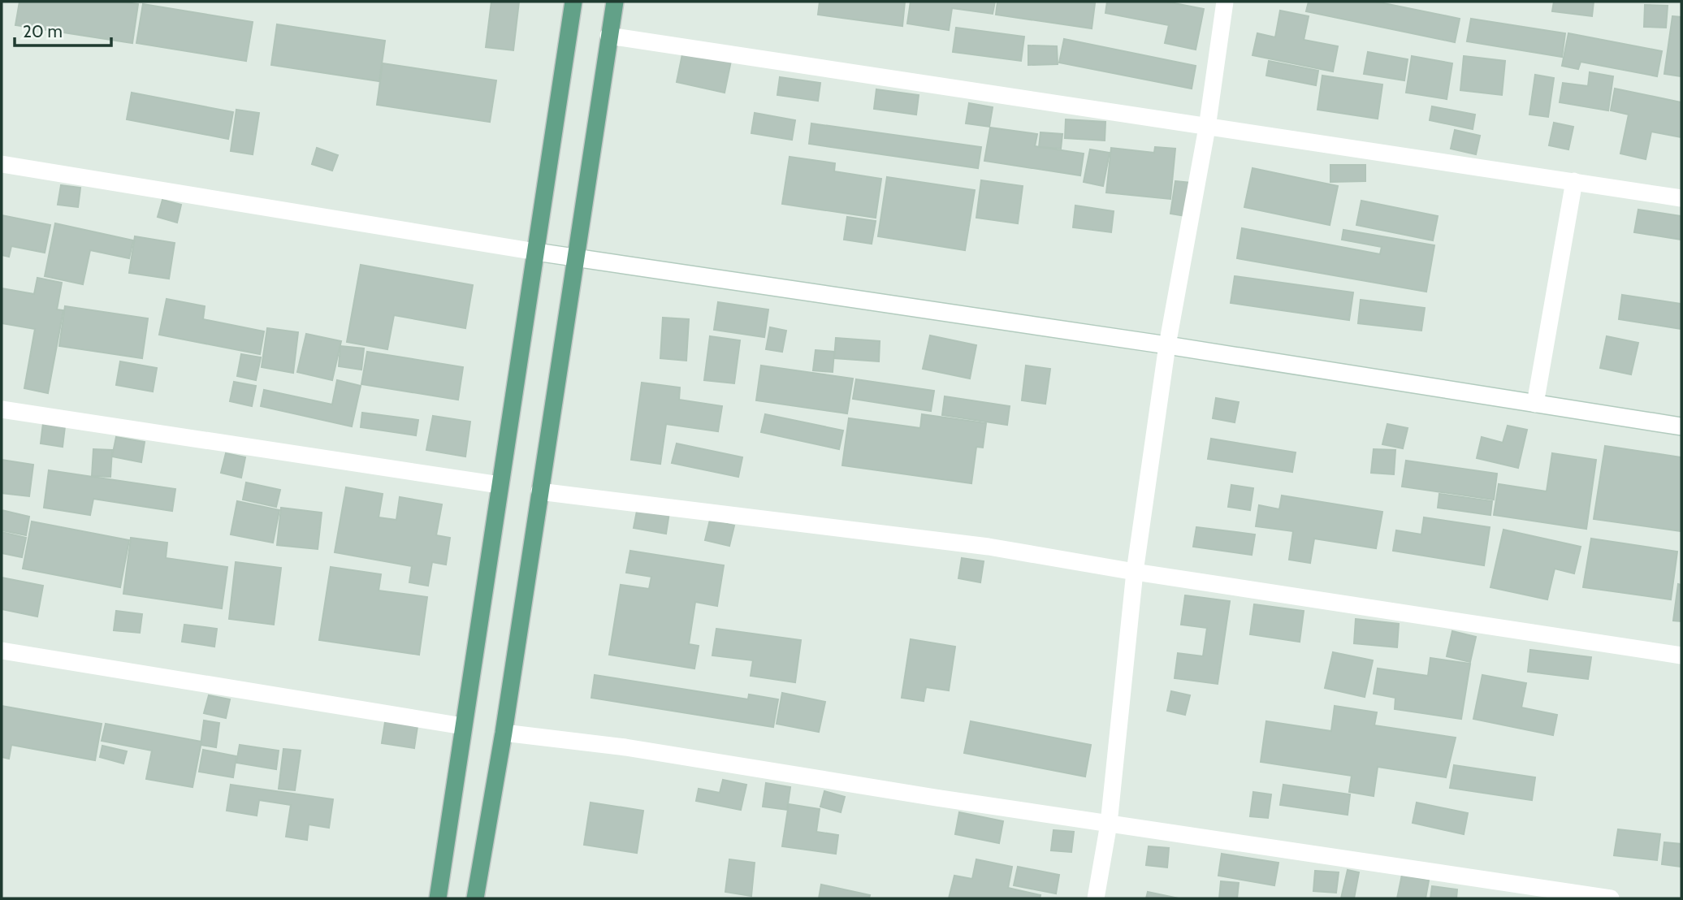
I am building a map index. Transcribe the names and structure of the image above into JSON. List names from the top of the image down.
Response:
{
  "scale_bar": "20 m"
}
